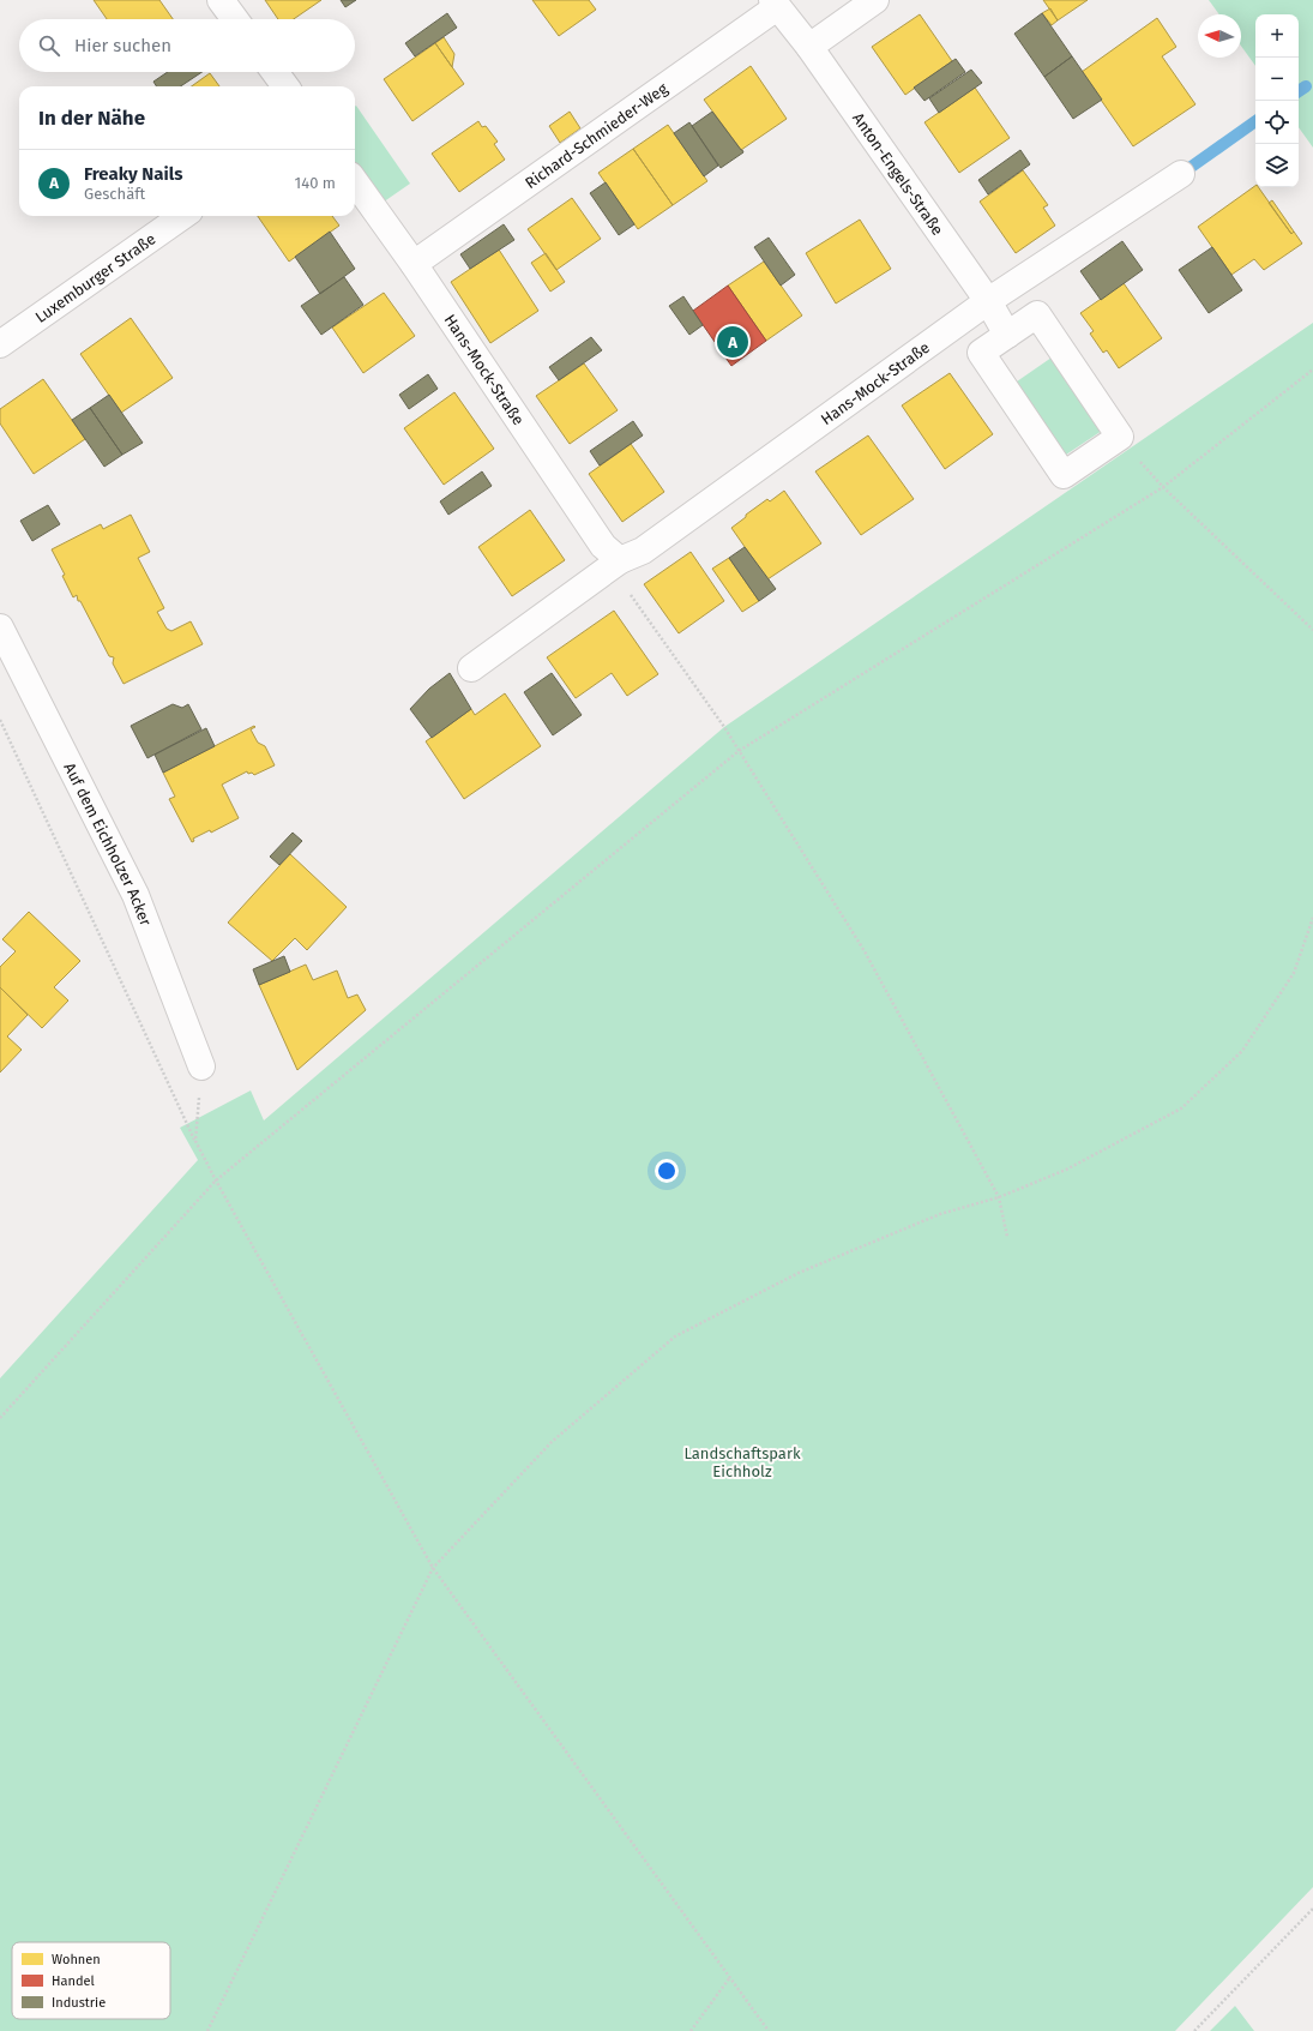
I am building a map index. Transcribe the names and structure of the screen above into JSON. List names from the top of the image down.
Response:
{
  "streets": {
    "street": [
      "Richard-Schmieder-Weg",
      "Anton-Engels-Straße",
      "Luxemburger Straße",
      "Hans-Mock-Straße",
      "Auf dem Eichholzer Acker"
    ]
  },
  "crossings": [
    ["Richard-Schmieder-Weg", "Anton-Engels-Straße"],
    ["Richard-Schmieder-Weg", "Hans-Mock-Straße"],
    ["Anton-Engels-Straße", "Hans-Mock-Straße"]
  ],
  "parks": ["Landschaftspark Eichholz"],
  "legend": ["Wohnen", "Handel", "Industrie"],
  "north": "left",
  "page": {
    "map_buttons": ["+", "−"],
    "search": "Hier suchen",
    "heading": "In der Nähe",
    "list": [
      {
        "mark": "A",
        "name": "Freaky Nails",
        "note": "Geschäft",
        "value": "140 m"
      }
    ],
    "pins": "A"
  }
}
